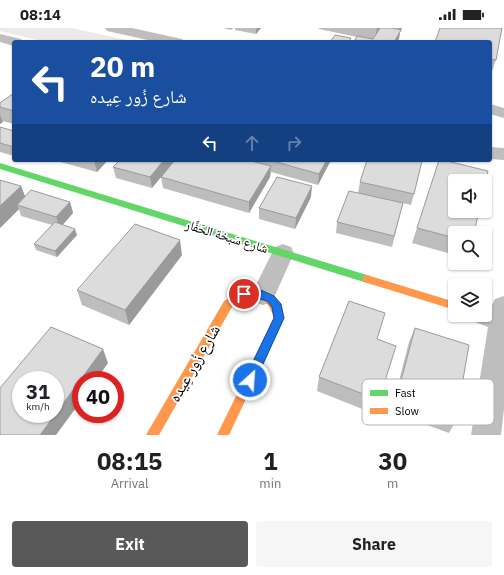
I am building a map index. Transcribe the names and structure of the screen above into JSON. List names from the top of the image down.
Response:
{
  "streets": {
    "street": ["شارع سَبخة الحَفَّار", "شارع زُور عِيده"]
  },
  "legend": ["Fast", "Slow"],
  "page": {
    "status": "08:14",
    "turn": ["20 m", "شارع زُور عِيده"],
    "speed": "31 km/h",
    "limit": "40",
    "eta": [
      "08:15",
      "Arrival",
      "1",
      "min",
      "30",
      "m"
    ],
    "buttons": ["Exit", "Share"]
  }
}
